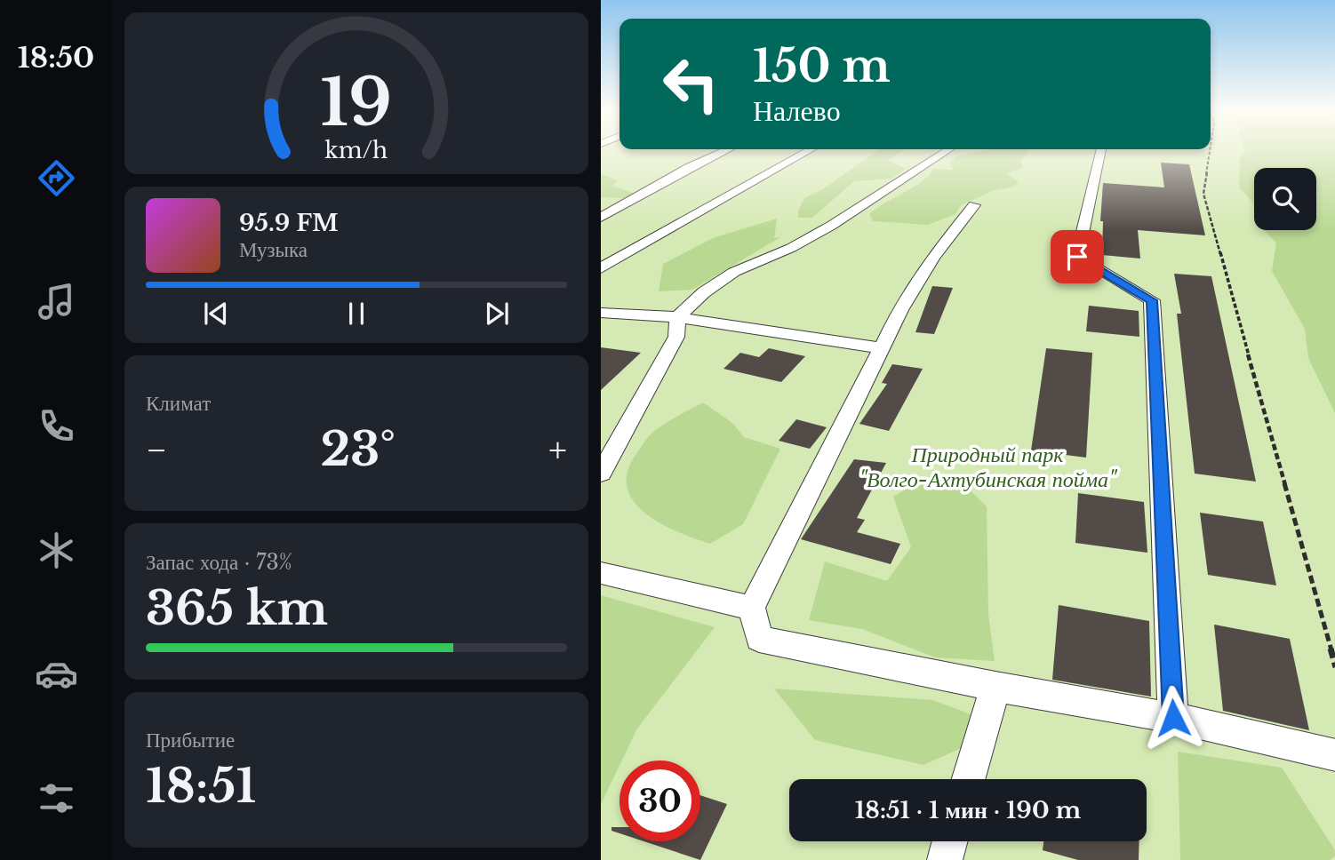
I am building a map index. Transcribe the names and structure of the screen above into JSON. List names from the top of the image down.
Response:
{
  "parks": ["Природный парк \"Волго-Ахтубинская пойма\""],
  "page": {
    "tabs": "18:50",
    "turn": ["150 m", "Налево"],
    "song": ["95.9 FM", "Музыка"],
    "tile": [
      "Климат",
      ["Запас хода · 73%", "365 km"],
      ["Прибытие", "18:51"]
    ],
    "heat": ["−", "23°", "+"],
    "limit": "30",
    "trip": "18:51 · 1 мин · 190 m",
    "gauge": ["19", "km/h"]
  }
}
